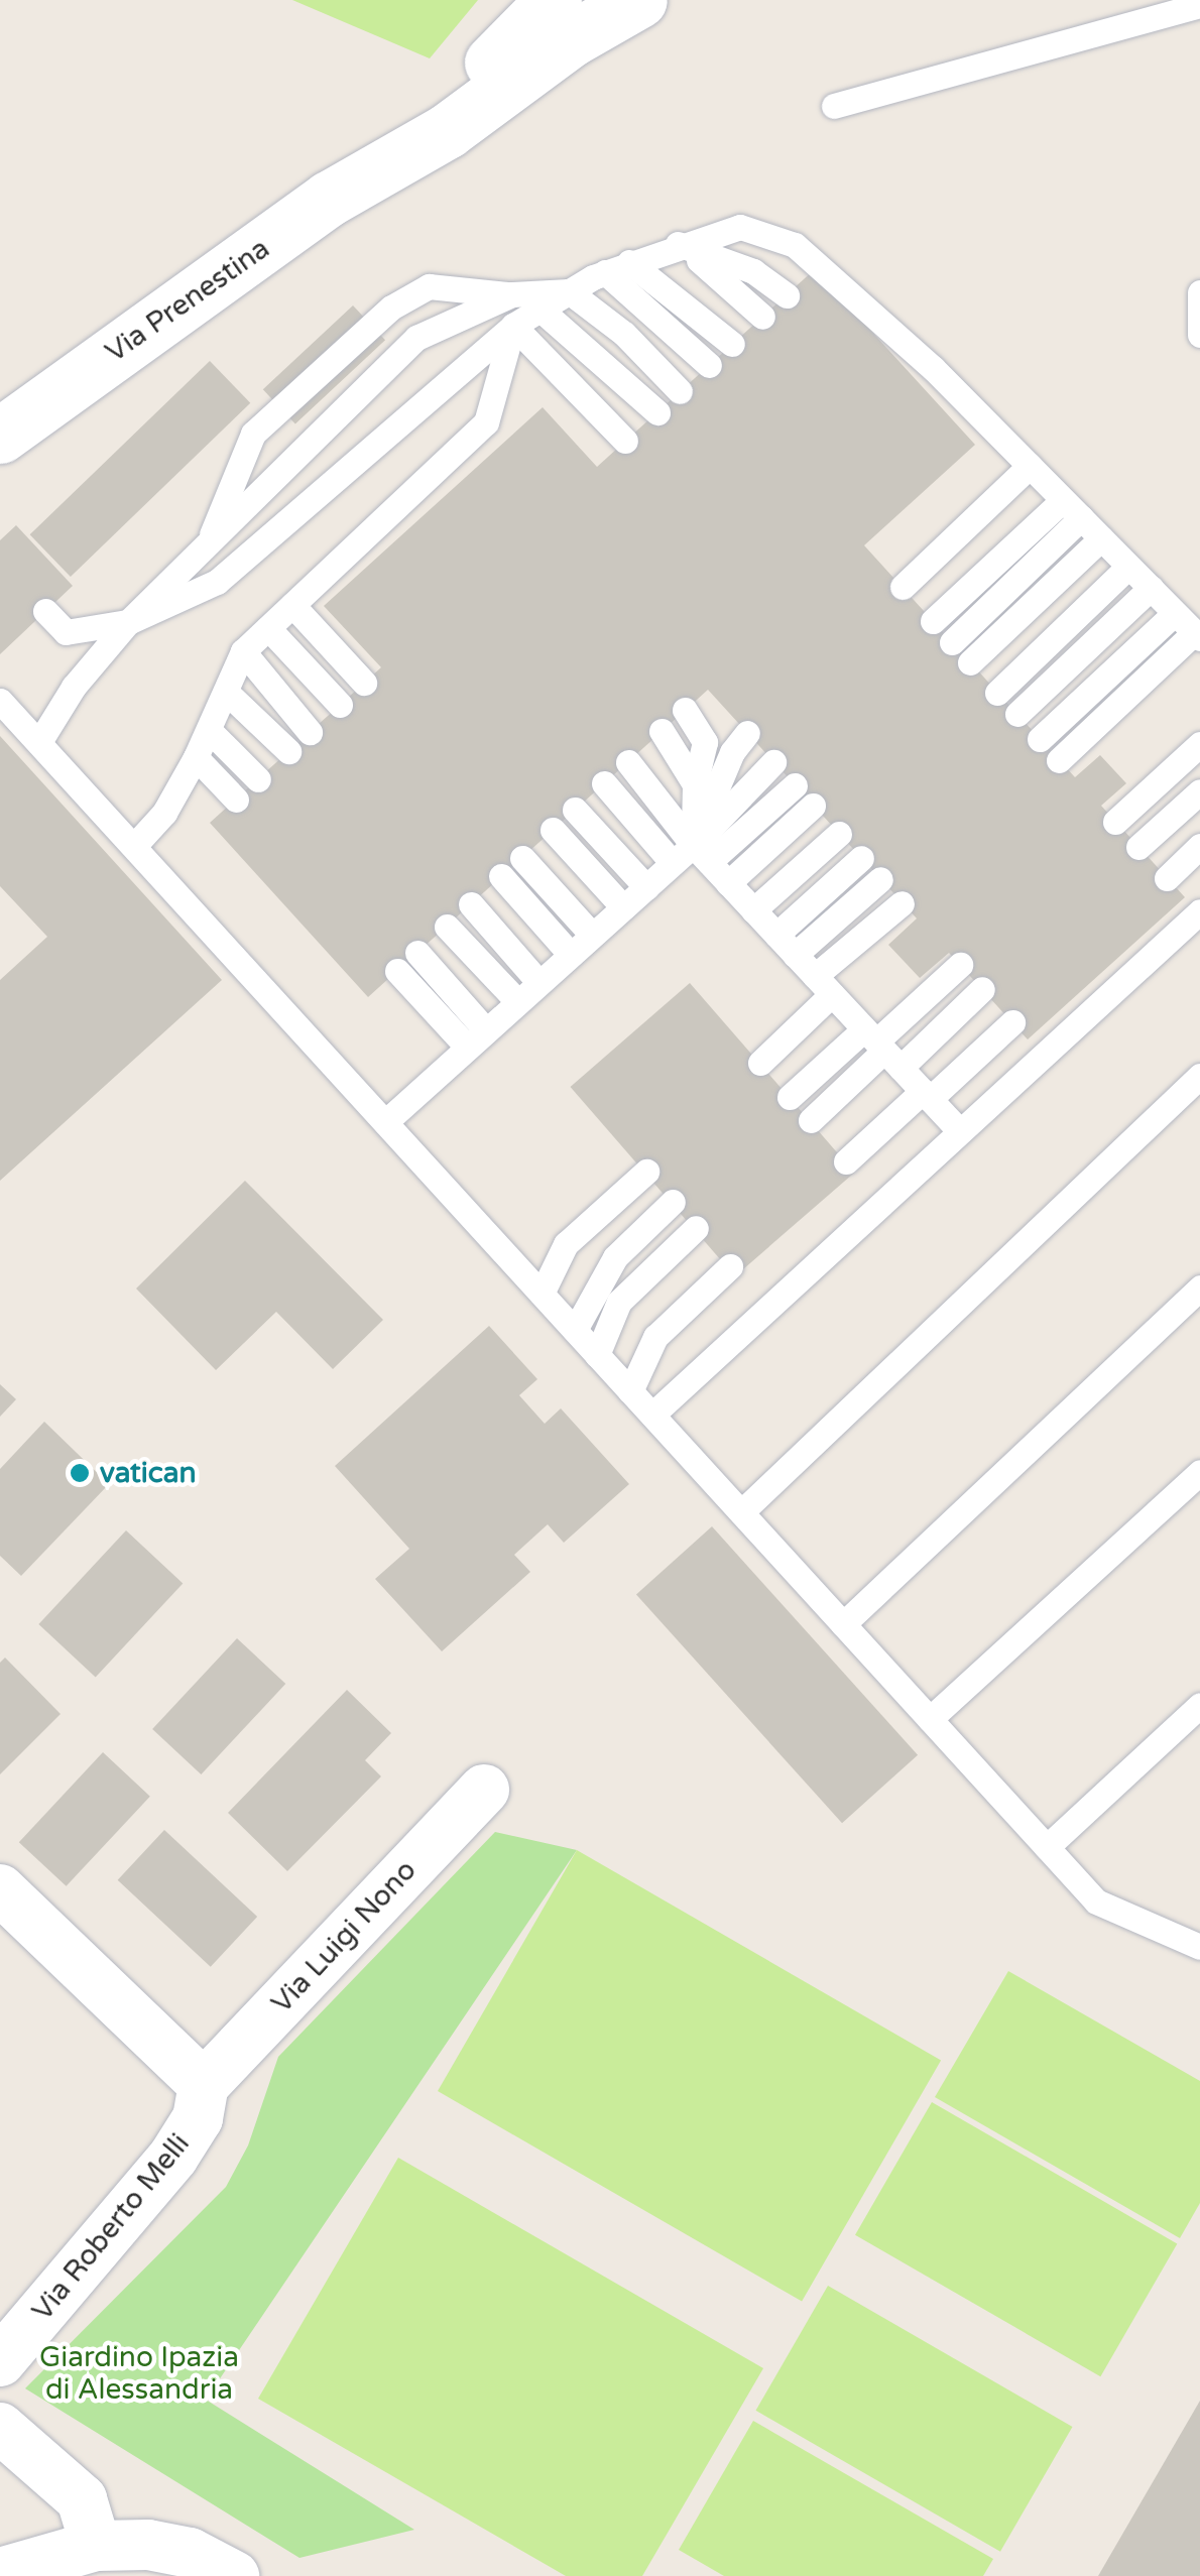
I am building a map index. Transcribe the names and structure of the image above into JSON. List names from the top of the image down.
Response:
{
  "streets": {
    "street": ["Via Prenestina", "Via Luigi Nono", "Via Roberto Melli"]
  },
  "crossings": [
    ["Via Luigi Nono", "Via Roberto Melli"]
  ],
  "parks": ["Giardino Ipazia di Alessandria"],
  "places": ["vatican"]
}
